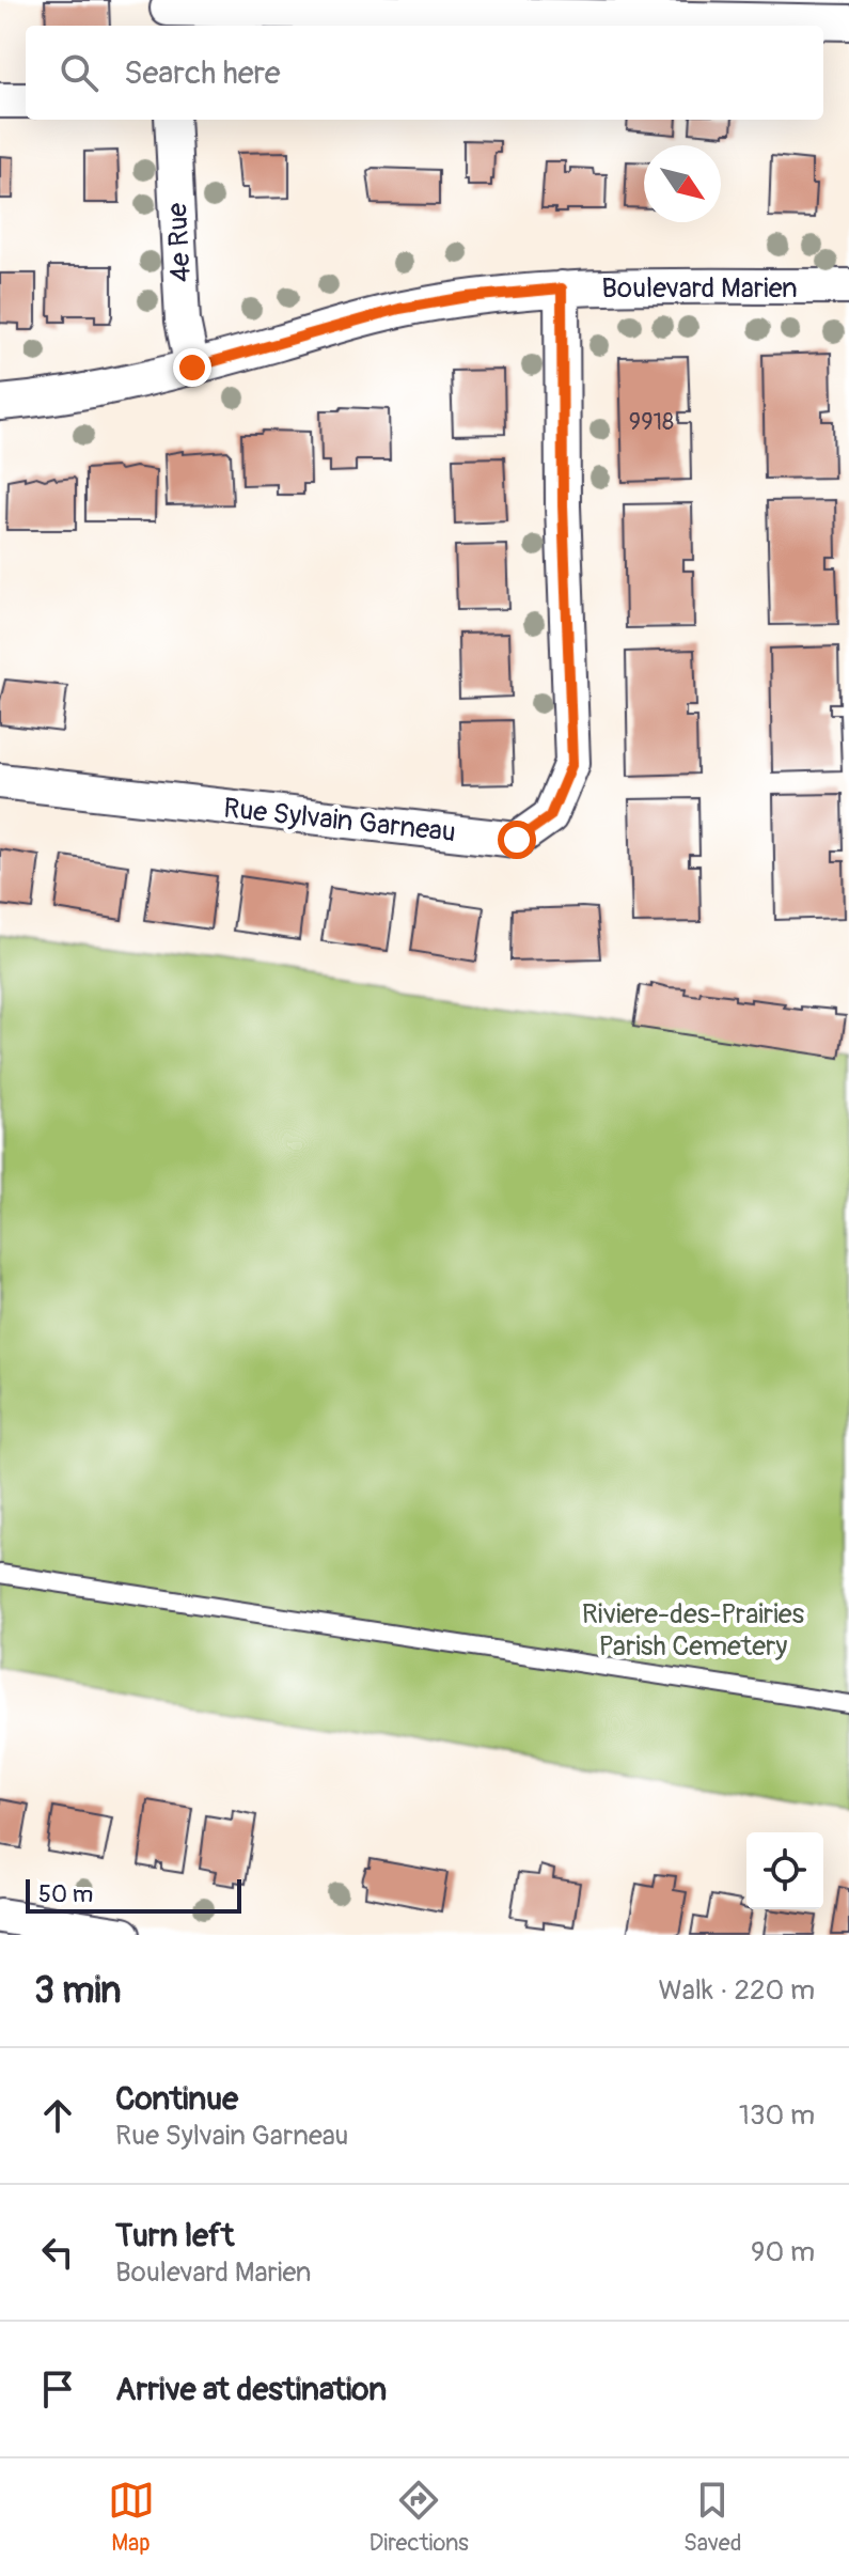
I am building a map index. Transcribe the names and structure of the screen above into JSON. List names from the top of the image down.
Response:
{
  "streets": {
    "street": ["4e Rue", "Boulevard Marien", "Rue Sylvain Garneau"]
  },
  "crossings": [
    ["4e Rue", "Boulevard Marien"],
    ["Boulevard Marien", "Rue Sylvain Garneau"]
  ],
  "parks": ["Riviere-des-Prairies Parish Cemetery"],
  "house_numbers": ["9918"],
  "scale_bar": "50 m",
  "north": "bottom right",
  "page": {
    "search": "Search here",
    "scale": "50 m",
    "heading": ["3 min", "Walk · 220 m"],
    "list": [
      ["Continue", "Rue Sylvain Garneau", "130 m"],
      ["Turn left", "Boulevard Marien", "90 m"],
      "Arrive at destination"
    ],
    "nav": ["Map", "Directions", "Saved"]
  }
}
